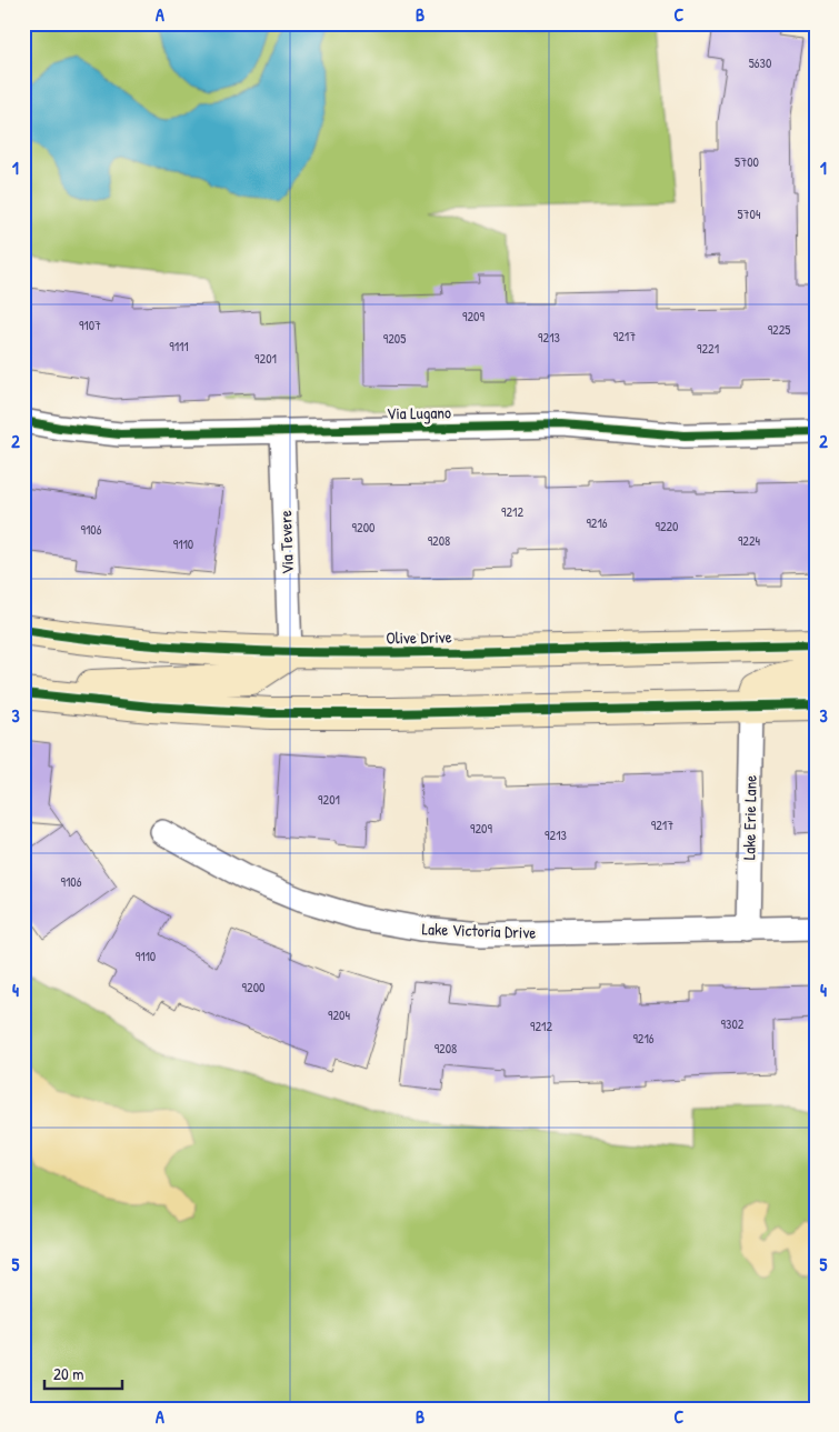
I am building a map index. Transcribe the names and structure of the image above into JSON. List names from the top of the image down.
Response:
{
  "streets": {
    "main road": ["Olive Drive"],
    "street": [
      "Via Lugano",
      "Via Tevere",
      "Lake Erie Lane",
      "Lake Victoria Drive"
    ]
  },
  "crossings": [
    ["Via Lugano", "Via Tevere"],
    ["Via Tevere", "Olive Drive"],
    ["Lake Erie Lane", "Lake Victoria Drive"]
  ],
  "house_numbers": [
    "5630",
    "5700",
    "5704",
    "9209",
    "9107",
    "9225",
    "9217",
    "9213",
    "9205",
    "9111",
    "9221",
    "9201",
    "9212",
    "9216",
    "9220",
    "9200",
    "9106",
    "9208",
    "9224",
    "9110",
    "9201",
    "9217",
    "9209",
    "9213",
    "9106",
    "9110",
    "9200",
    "9204",
    "9302",
    "9212",
    "9216",
    "9208"
  ],
  "scale_bar": "20 m",
  "grid": {
    "columns": ["A", "B", "C"],
    "rows": [
      "1",
      "2",
      "3",
      "4",
      "5"
    ]
  }
}
